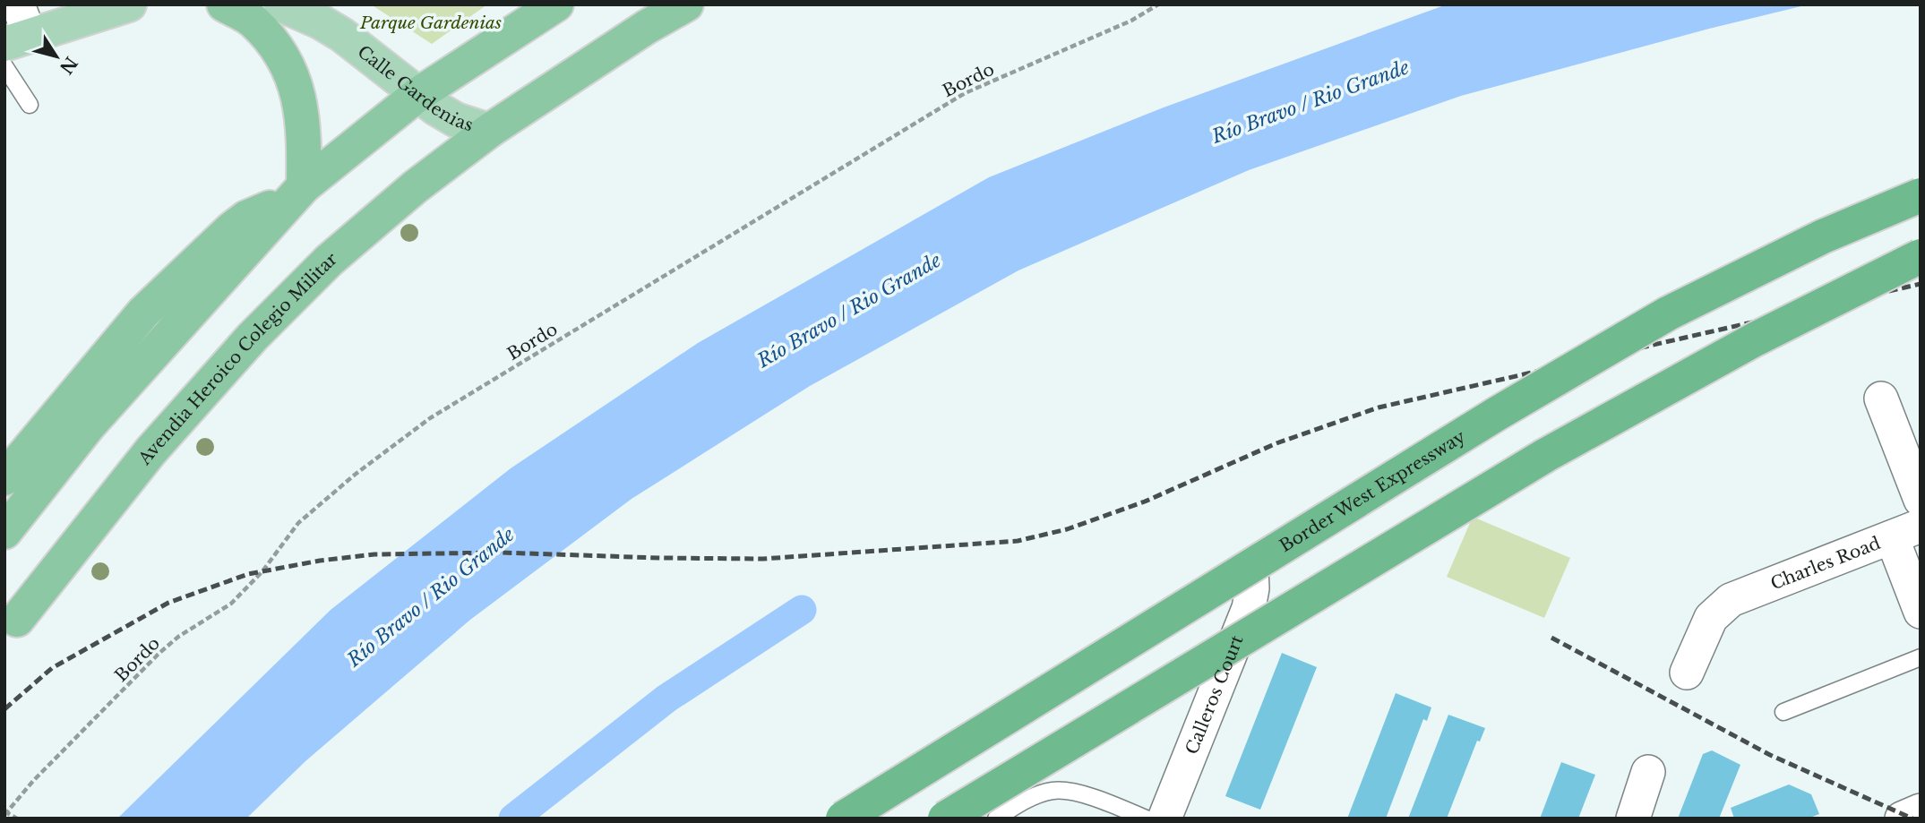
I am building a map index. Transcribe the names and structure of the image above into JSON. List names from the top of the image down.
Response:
{
  "streets": {
    "highway": ["Avendia Heroico Colegio Militar", "Border West Expressway"],
    "main road": ["Calle Gardenias"],
    "street": ["Charles Road", "Calleros Court"],
    "path": ["Bordo"]
  },
  "crossings": [
    ["Calle Gardenias", "Avendia Heroico Colegio Militar"]
  ],
  "water": ["Río Bravo / Rio Grande"],
  "parks": ["Parque Gardenias"],
  "north": "bottom right"
}
